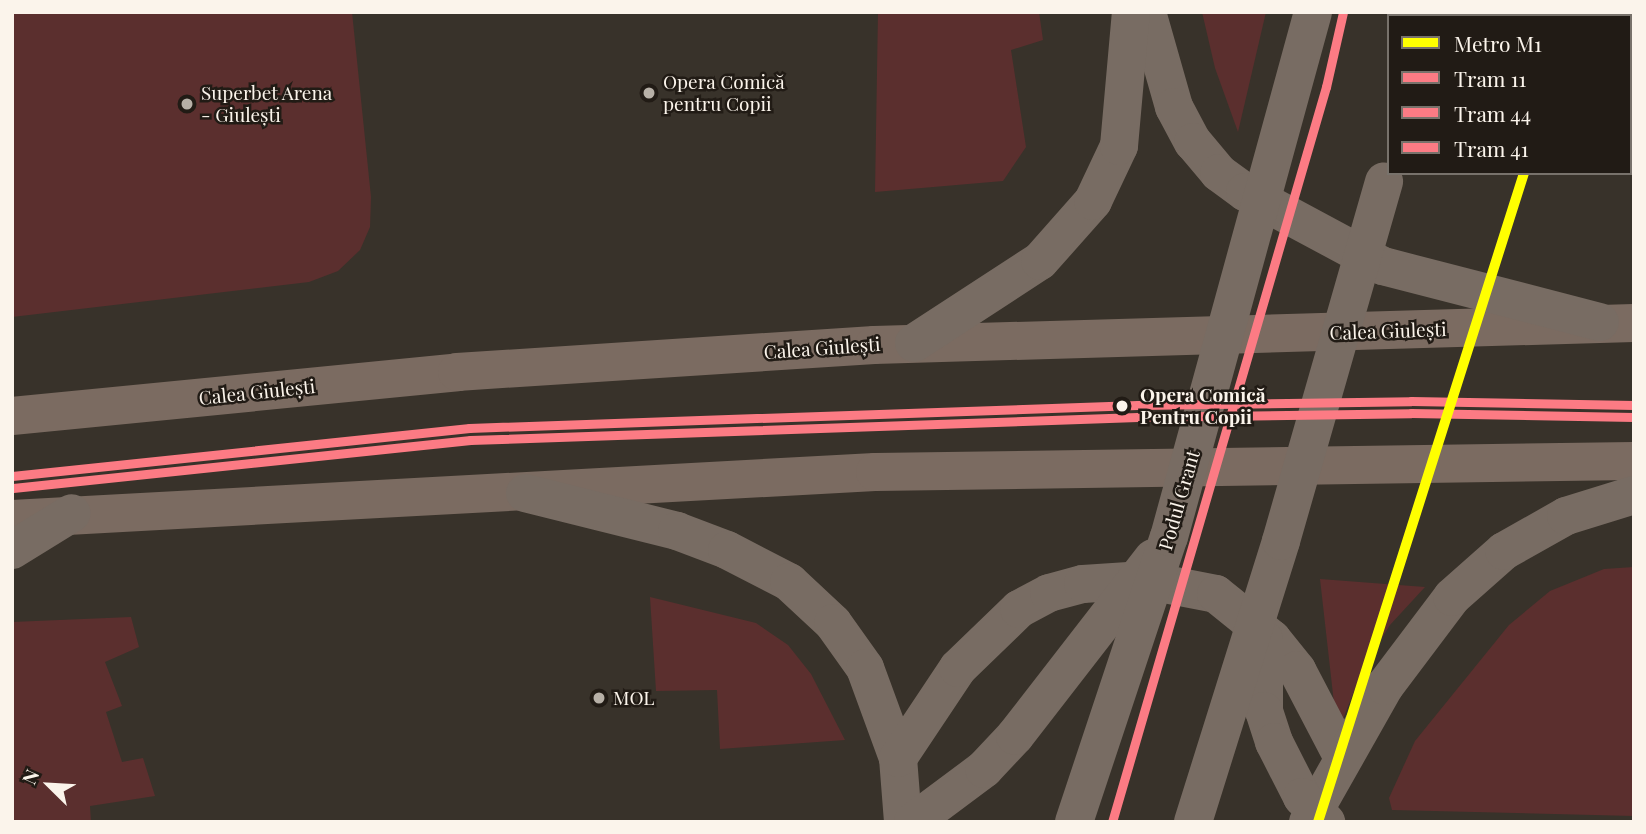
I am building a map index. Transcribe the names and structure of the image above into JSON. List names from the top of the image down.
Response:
{
  "streets": {
    "main road": ["Calea Giulești", "Podul Grant"]
  },
  "places": [
    "Opera Comică pentru Copii",
    "Superbet Arena - Giulești",
    "Opera Comică Pentru Copii",
    "MOL"
  ],
  "lines": [
    "tram line 41",
    "metro line M1",
    "tram line 11",
    "tram line 44"
  ],
  "legend": [
    "Metro M1",
    "Tram 11",
    "Tram 44",
    "Tram 41"
  ],
  "north": "top left"
}
